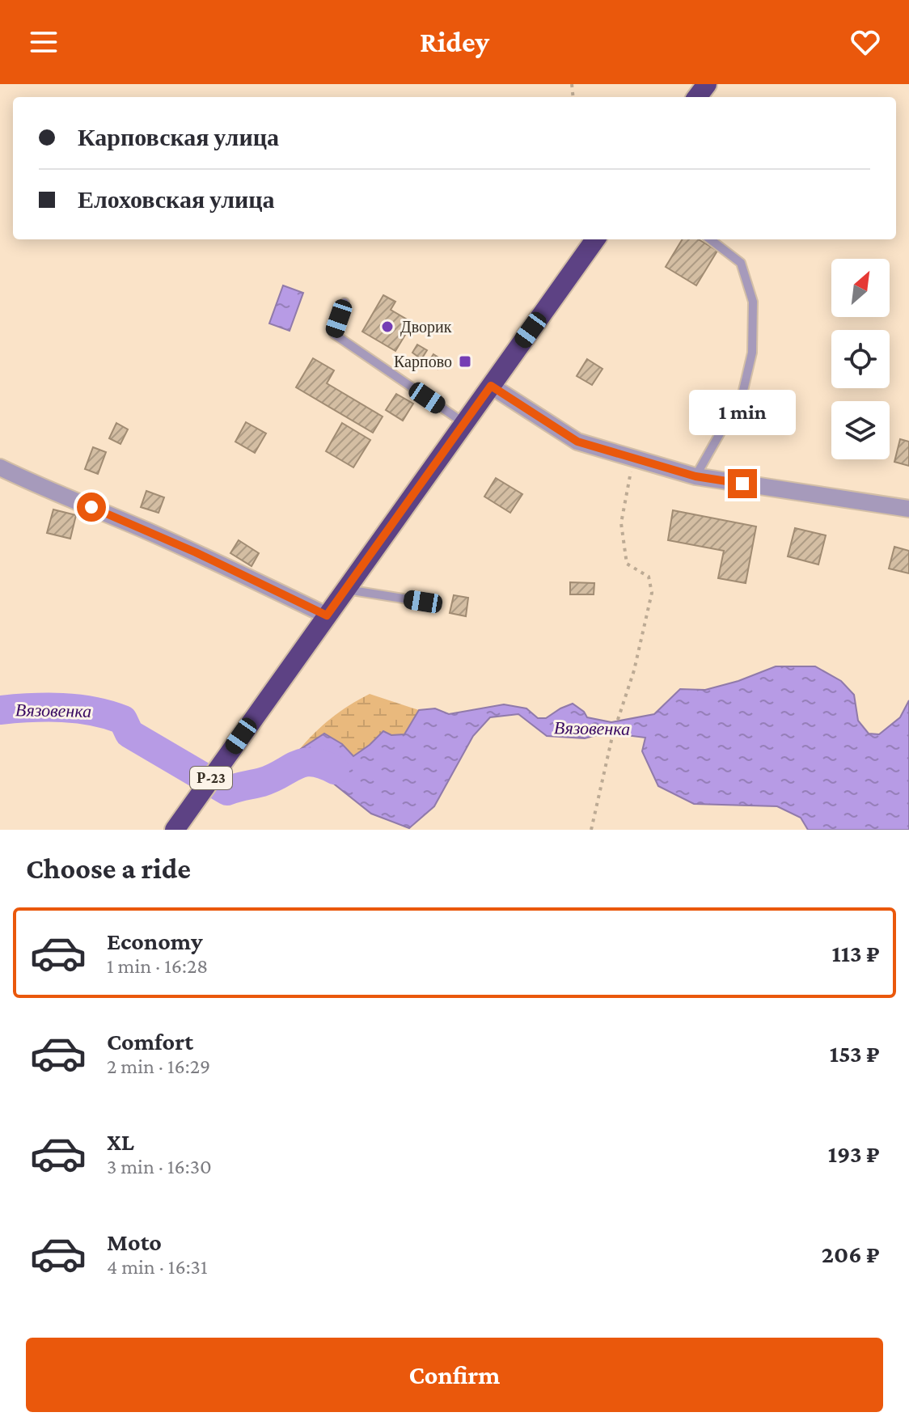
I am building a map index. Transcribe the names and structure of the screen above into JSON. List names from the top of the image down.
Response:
{
  "streets": {
    "highway": ["Р-23"]
  },
  "water": ["Вязовенка"],
  "places": {
    "other": ["Дворик"],
    "transit": ["Карпово"]
  },
  "north": "top right",
  "page": {
    "header": "Ridey",
    "banner": ["Карповская улица", "Елоховская улица"],
    "bubble": "1 min",
    "heading": "Choose a ride",
    "list": [
      {
        "name": "Economy",
        "note": "1 min · 16:28",
        "value": "113 ₽"
      },
      {
        "name": "Comfort",
        "note": "2 min · 16:29",
        "value": "153 ₽"
      },
      {
        "name": "XL",
        "note": "3 min · 16:30",
        "value": "193 ₽"
      },
      {
        "name": "Moto",
        "note": "4 min · 16:31",
        "value": "206 ₽"
      }
    ],
    "buttons": "Confirm"
  }
}
